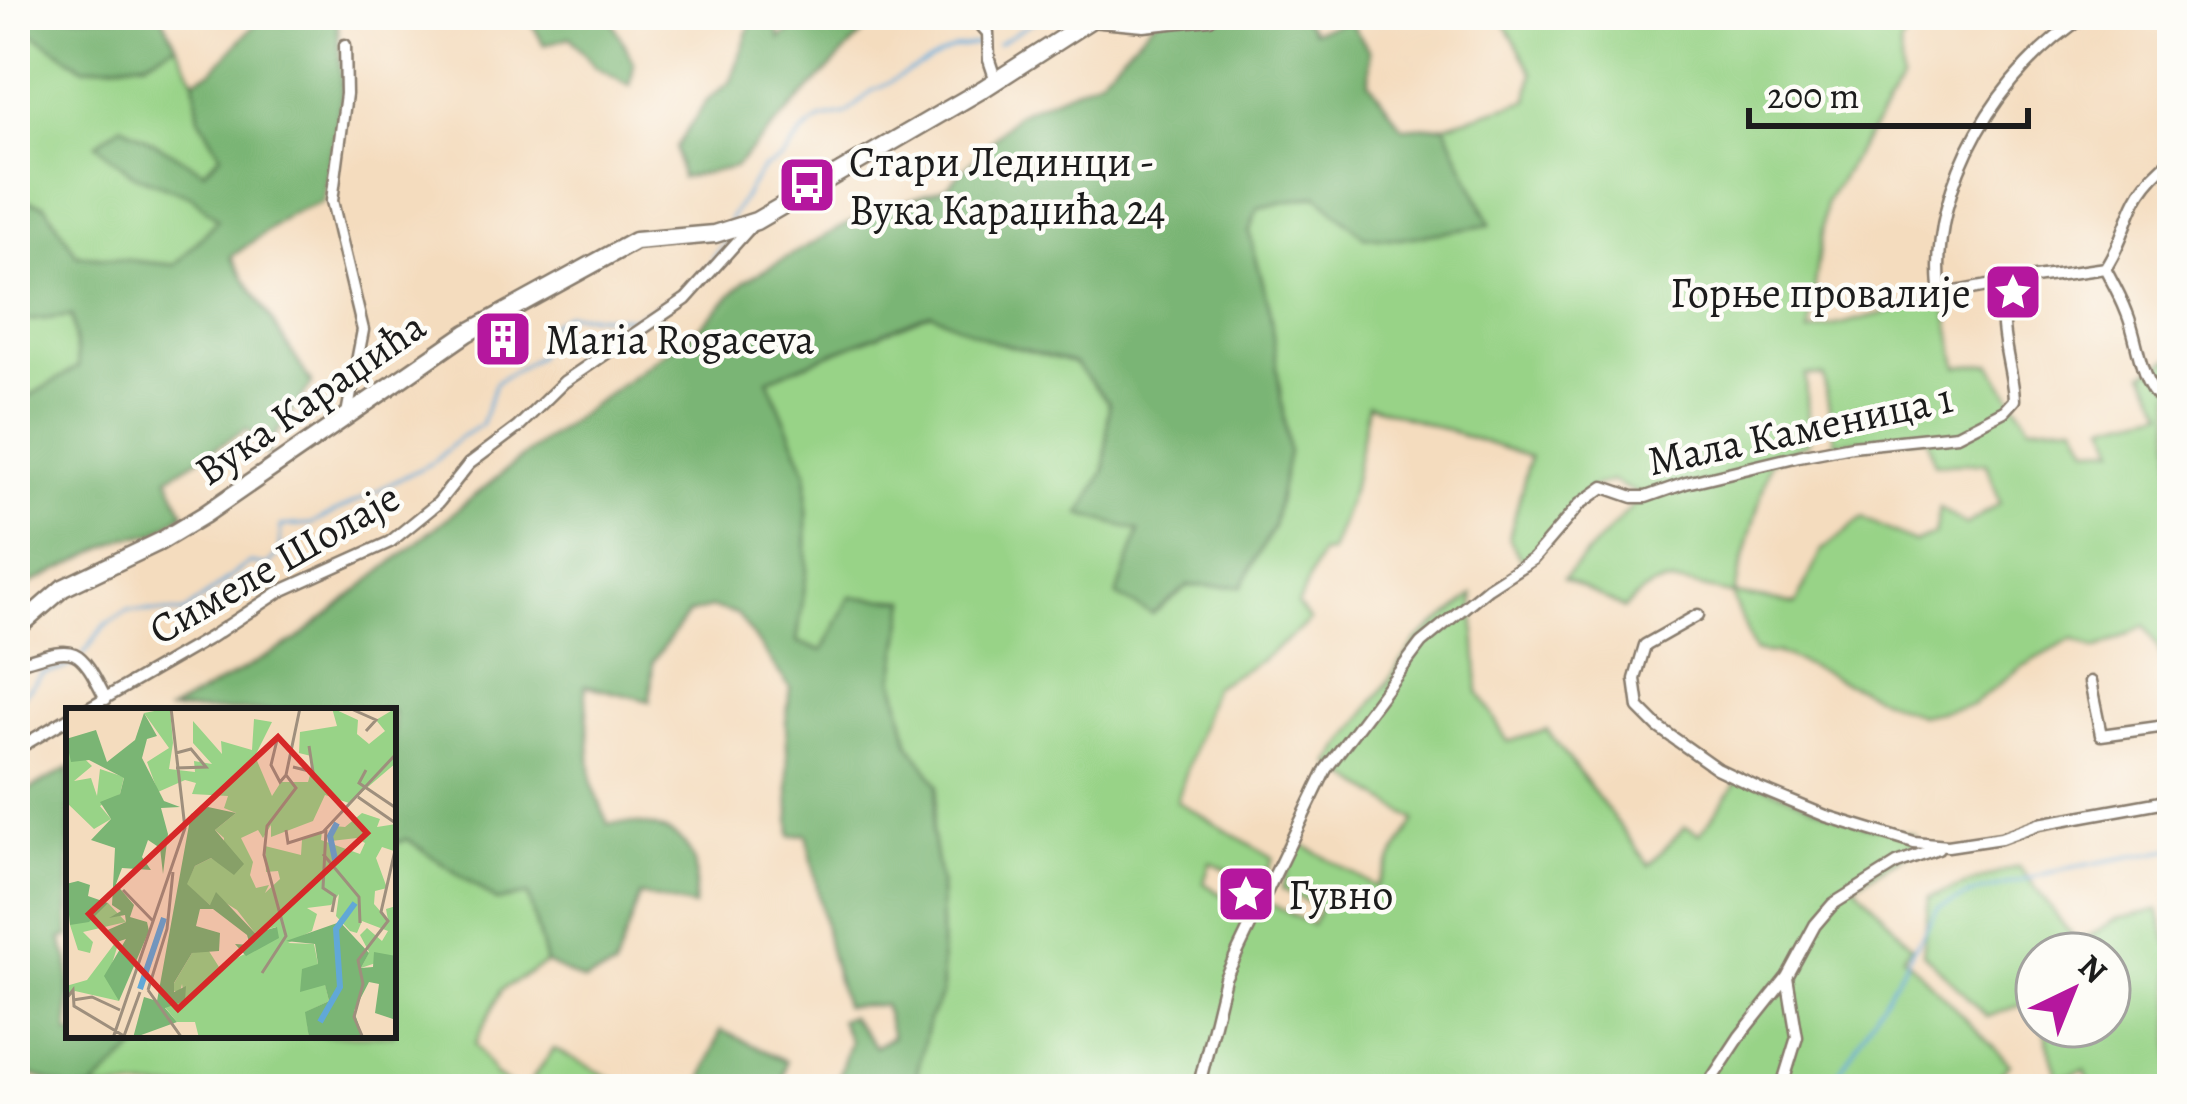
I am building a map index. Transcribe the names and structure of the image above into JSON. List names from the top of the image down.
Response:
{
  "streets": {
    "street": ["Вука Караџића", "Мала Каменица 1", "Симеле Шолаје"]
  },
  "crossings": [
    ["Вука Караџића", "Симеле Шолаје"]
  ],
  "places": {
    "bus stop": ["Стари Лединци - Вука Караџића 24"],
    "place": ["Горње провалије", "Гувно"],
    "building": ["Maria Rogaceva"]
  },
  "scale_bar": "200 m",
  "north": "top right"
}
